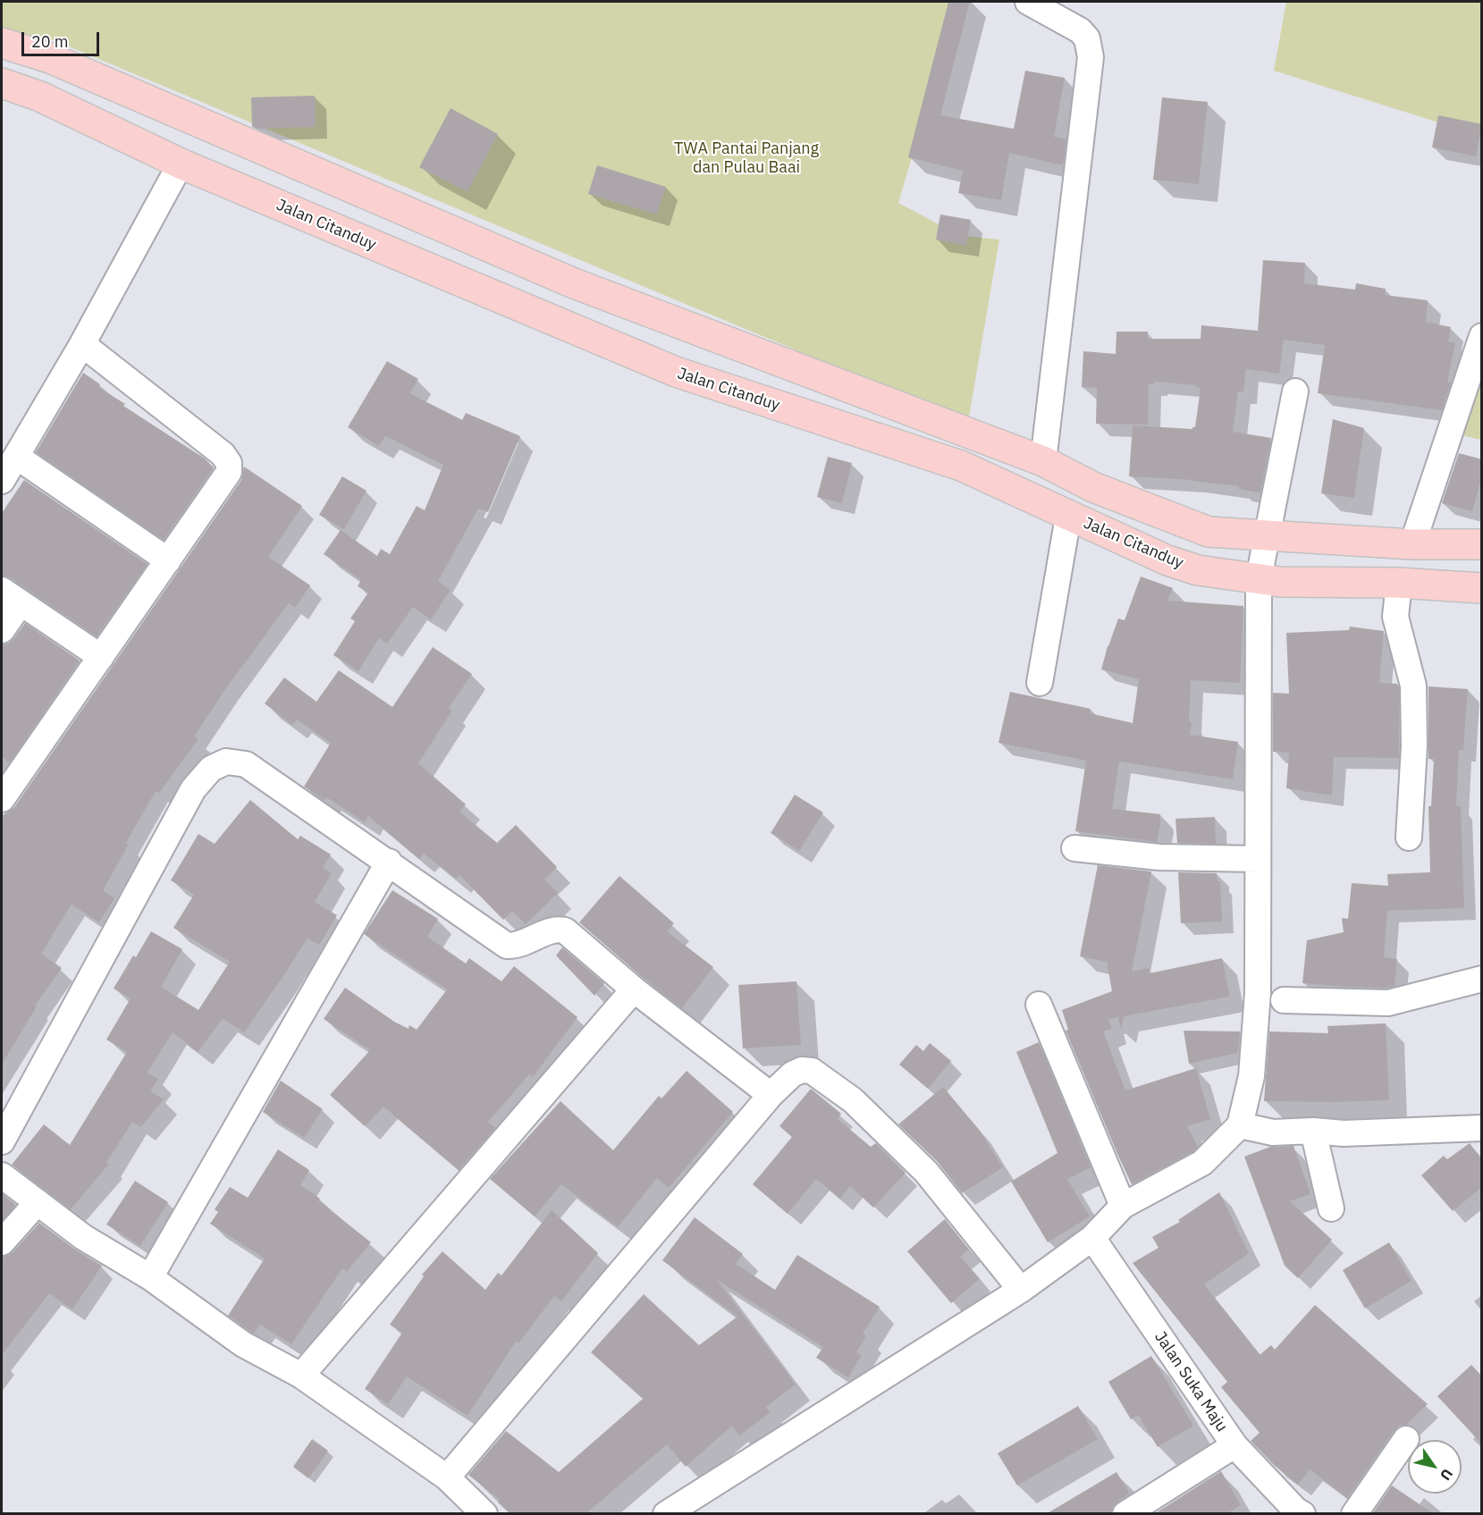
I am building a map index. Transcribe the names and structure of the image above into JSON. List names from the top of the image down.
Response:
{
  "streets": {
    "main road": ["Jalan Citanduy"],
    "street": ["Jalan Suka Maju"]
  },
  "parks": ["TWA Pantai Panjang dan Pulau Baai"],
  "scale_bar": "20 m",
  "north": "bottom right"
}
